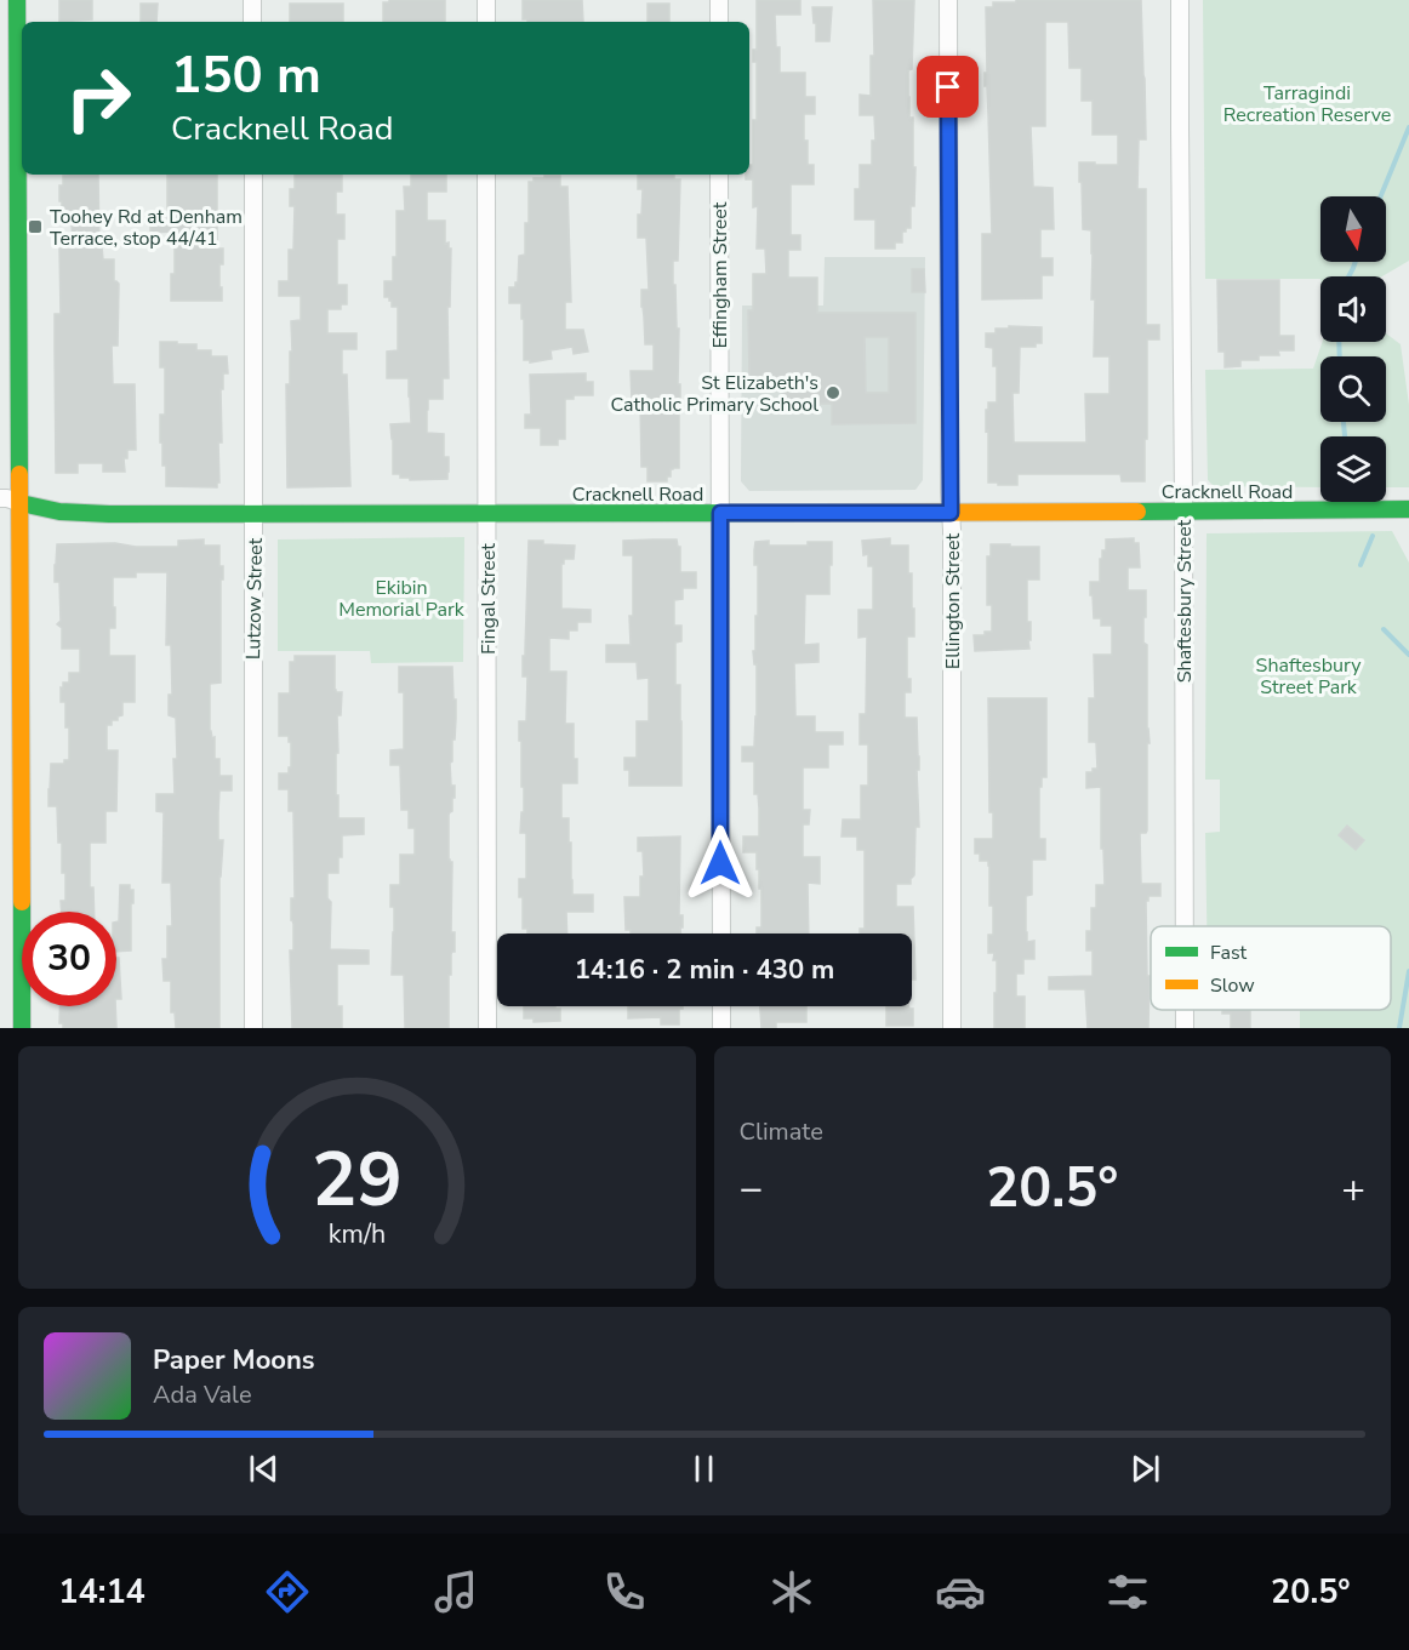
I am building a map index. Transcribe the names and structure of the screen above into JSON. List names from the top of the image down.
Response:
{
  "streets": {
    "street": [
      "Effingham Street",
      "Cracknell Road",
      "Lutzow Street",
      "Fingal Street",
      "Ellington Street",
      "Shaftesbury Street"
    ]
  },
  "crossings": [
    ["Effingham Street", "Cracknell Road"],
    ["Cracknell Road", "Lutzow Street"],
    ["Cracknell Road", "Fingal Street"],
    ["Cracknell Road", "Ellington Street"],
    ["Cracknell Road", "Shaftesbury Street"]
  ],
  "parks": ["Tarragindi Recreation Reserve", "Ekibin Memorial Park", "Shaftesbury Street Park"],
  "places": {
    "transit": ["Toohey Rd at Denham Terrace, stop 44/41"],
    "other": ["St Elizabeth's Catholic Primary School"]
  },
  "legend": ["Fast", "Slow"],
  "north": "bottom",
  "page": {
    "turn": ["150 m", "Cracknell Road"],
    "limit": "30",
    "trip": "14:16 · 2 min · 430 m",
    "tile": "Climate",
    "heat": ["−", "20.5°", "+"],
    "song": ["Paper Moons", "Ada Vale"],
    "tabs": ["14:14", "20.5°"],
    "gauge": ["29", "km/h"]
  }
}
